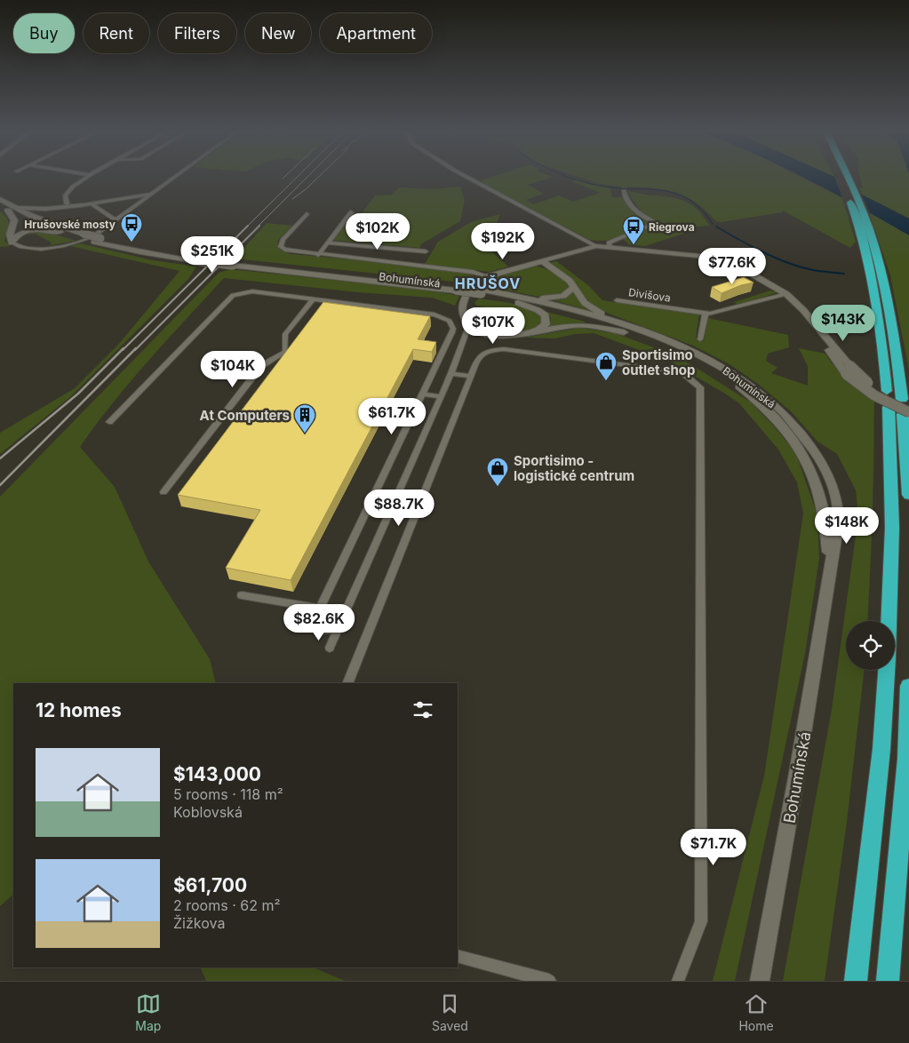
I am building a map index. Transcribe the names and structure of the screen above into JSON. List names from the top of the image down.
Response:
{
  "streets": {
    "main road": ["Bohumínská"],
    "street": ["Divišova"]
  },
  "districts": ["HRUŠOV"],
  "places": {
    "bus stop": ["Hrušovské mosty", "Riegrova"],
    "shop": ["Sportisimo outlet shop", "Sportisimo - logistické centrum"],
    "building": ["At Computers"]
  },
  "page": {
    "chip": [
      "Buy",
      "Rent",
      "Filters",
      "New",
      "Apartment"
    ],
    "price": [
      "$102K",
      "$192K",
      "$251K",
      "$77.6K",
      "$143K",
      "$107K",
      "$104K",
      "$61.7K",
      "$88.7K",
      "$148K",
      "$82.6K",
      "$71.7K"
    ],
    "heading": "12 homes",
    "list": [
      {
        "name": "$143,000",
        "note": "5 rooms · 118 m² · Koblovská"
      },
      {
        "name": "$61,700",
        "note": "2 rooms · 62 m² · Žižkova"
      }
    ],
    "tabs": ["Map", "Saved", "Home"]
  }
}
